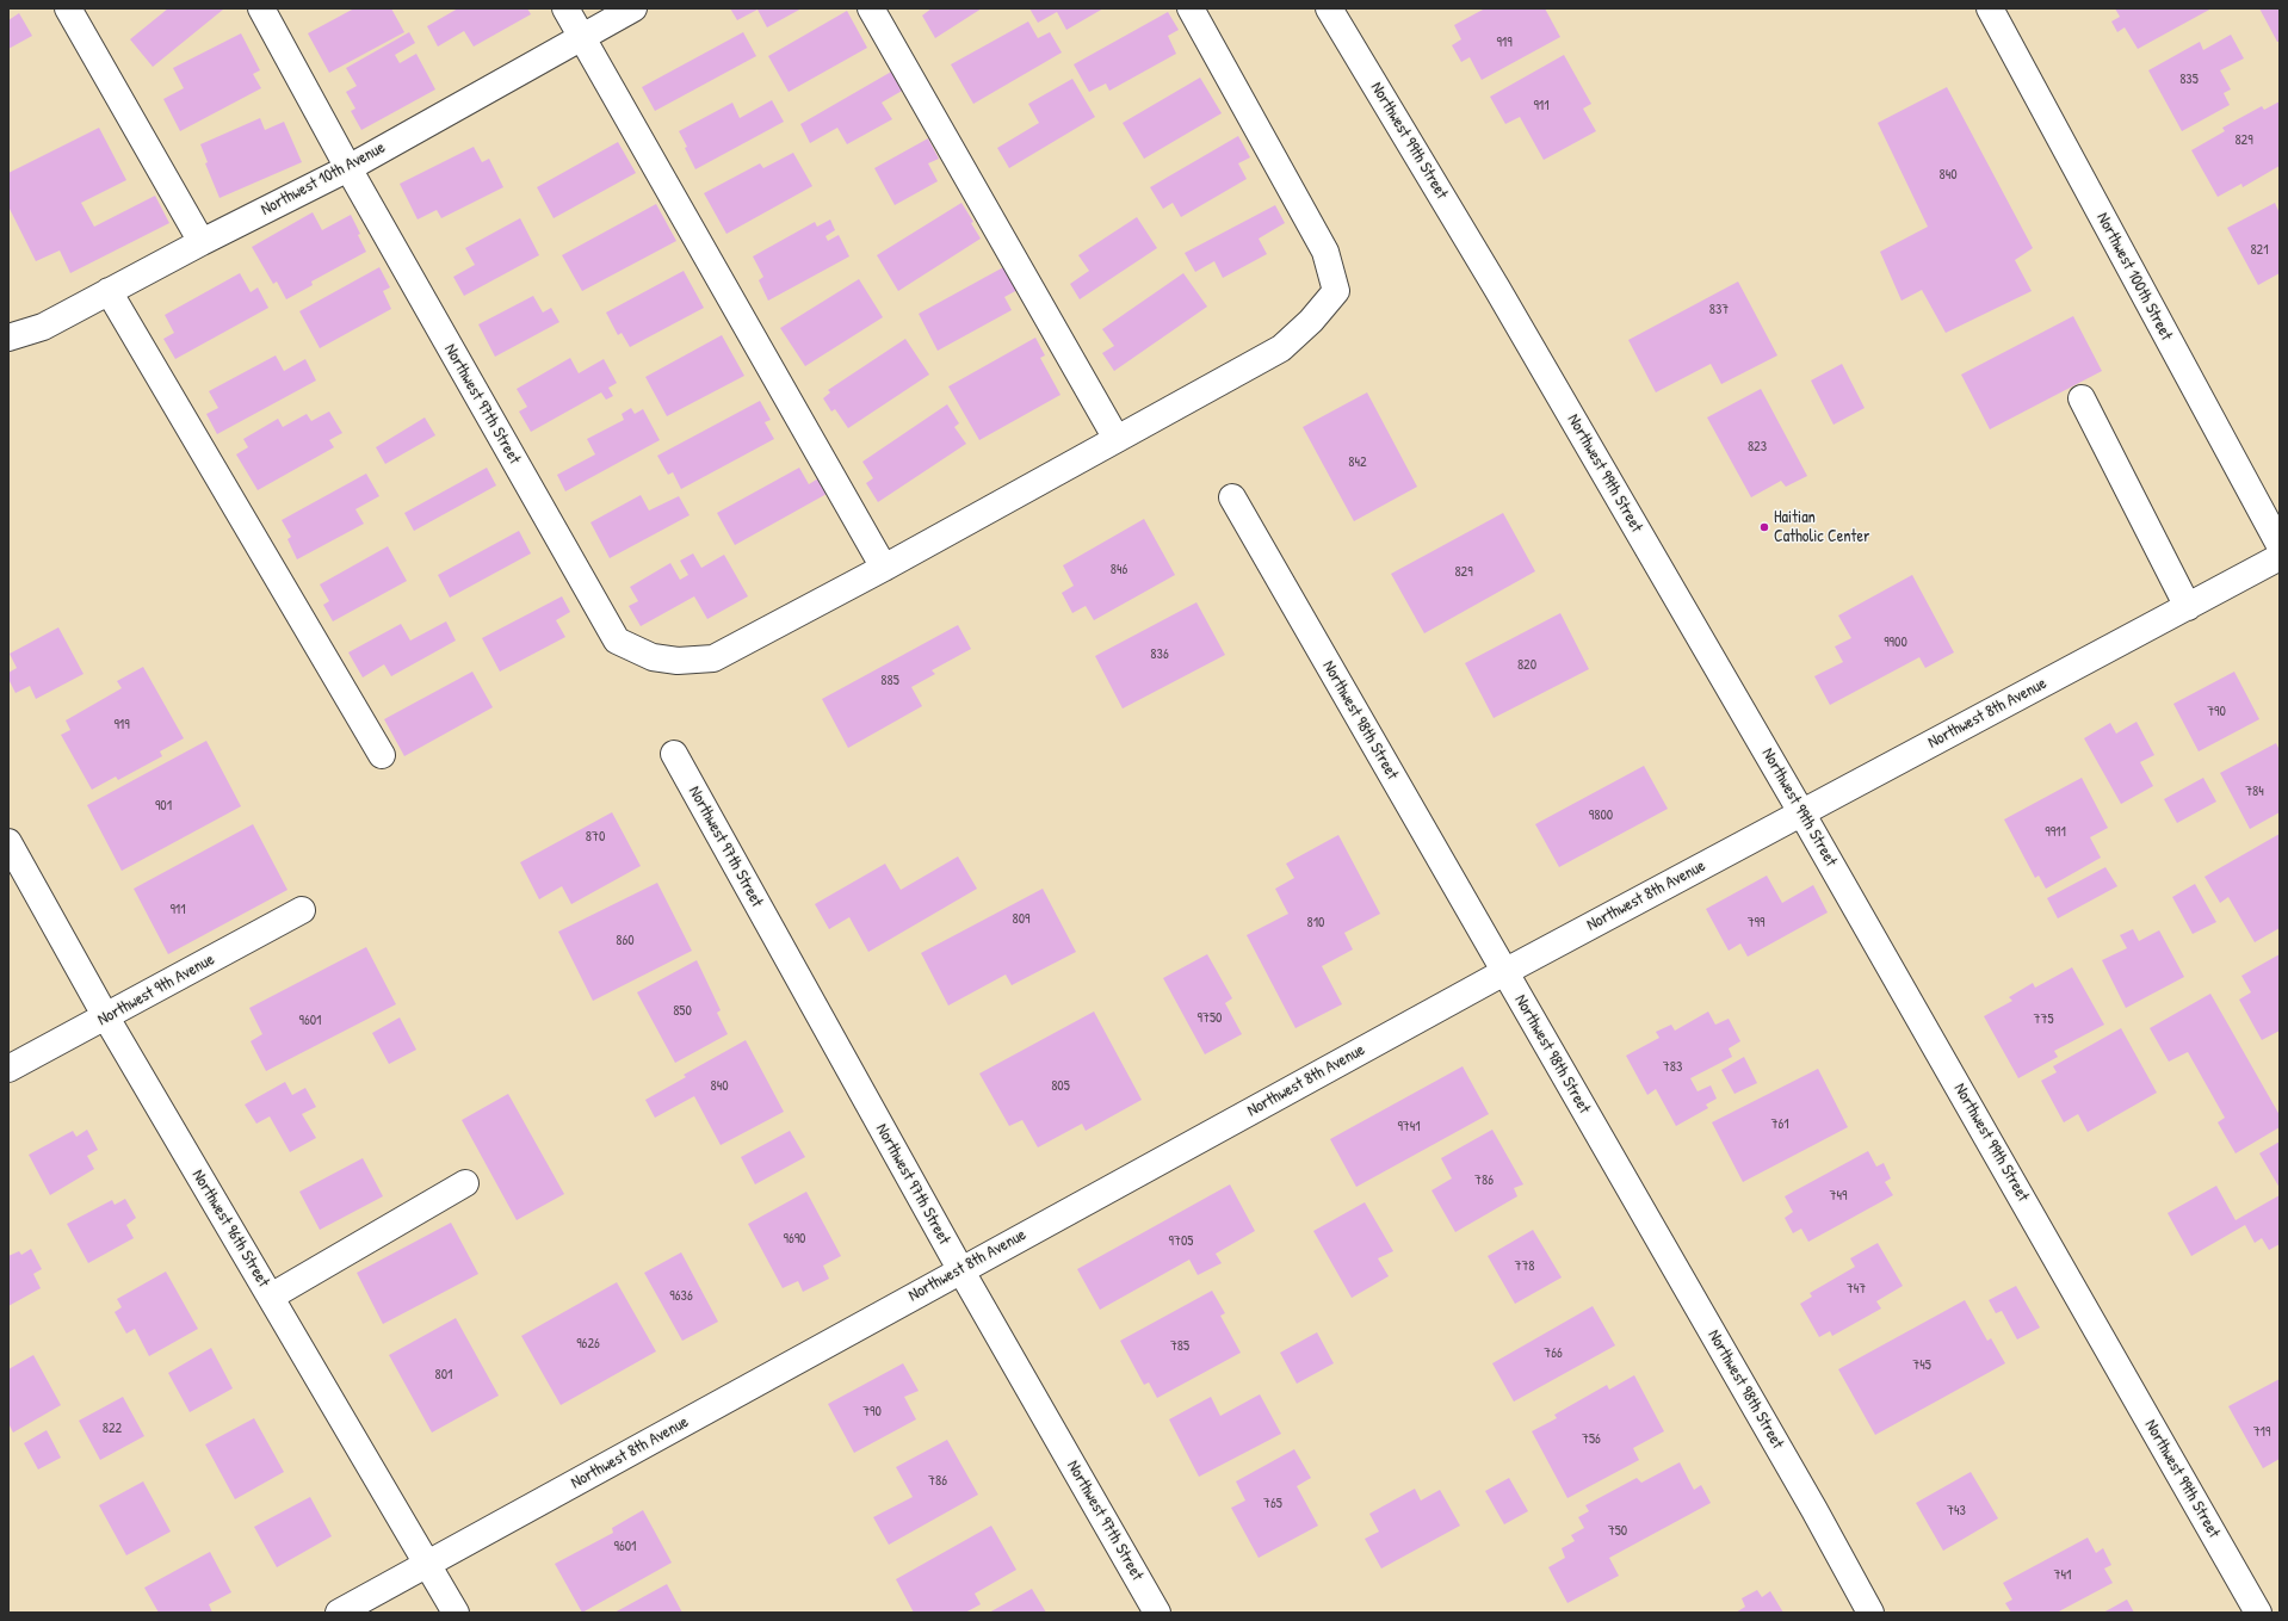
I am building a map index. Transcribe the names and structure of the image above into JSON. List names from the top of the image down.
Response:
{
  "streets": {
    "street": [
      "Northwest 99th Street",
      "Northwest 10th Avenue",
      "Northwest 100th Street",
      "Northwest 97th Street",
      "Northwest 8th Avenue",
      "Northwest 98th Street",
      "Northwest 9th Avenue",
      "Northwest 96th Street"
    ]
  },
  "crossings": [
    ["Northwest 99th Street", "Northwest 8th Avenue"],
    ["Northwest 10th Avenue", "Northwest 97th Street"],
    ["Northwest 97th Street", "Northwest 8th Avenue"],
    ["Northwest 8th Avenue", "Northwest 98th Street"],
    ["Northwest 8th Avenue", "Northwest 96th Street"],
    ["Northwest 9th Avenue", "Northwest 96th Street"]
  ],
  "places": ["Haitian Catholic Center"],
  "house_numbers": [
    "919",
    "835",
    "911",
    "829",
    "840",
    "821",
    "837",
    "823",
    "842",
    "846",
    "829",
    "9900",
    "836",
    "820",
    "885",
    "790",
    "919",
    "784",
    "901",
    "9800",
    "9911",
    "870",
    "911",
    "809",
    "810",
    "799",
    "860",
    "850",
    "9750",
    "775",
    "9601",
    "783",
    "840",
    "805",
    "761",
    "9741",
    "786",
    "749",
    "9690",
    "9705",
    "778",
    "747",
    "9636",
    "9626",
    "785",
    "766",
    "745",
    "801",
    "790",
    "822",
    "719",
    "756",
    "786",
    "765",
    "743",
    "750",
    "9601",
    "741"
  ]
}
